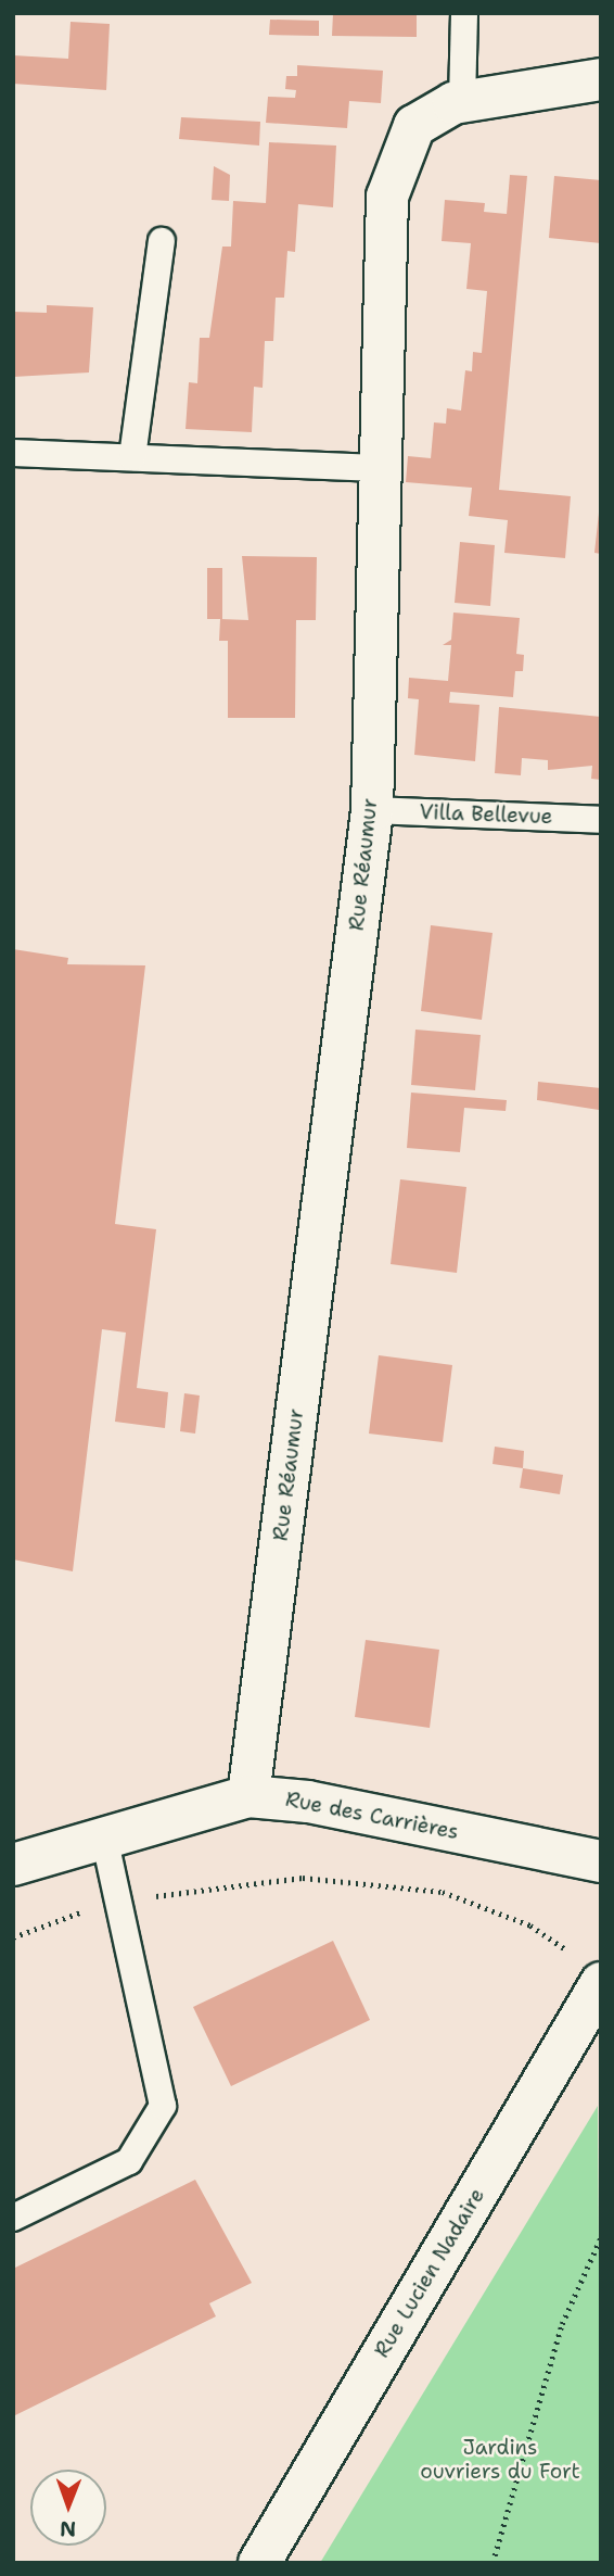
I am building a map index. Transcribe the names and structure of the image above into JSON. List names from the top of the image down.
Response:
{
  "streets": {
    "street": ["Rue Réaumur", "Rue des Carrières", "Rue Lucien Nadaire"],
    "lane": ["Villa Bellevue"]
  },
  "crossings": [
    ["Villa Bellevue", "Rue Réaumur"],
    ["Rue Réaumur", "Rue des Carrières"]
  ],
  "parks": ["Jardins ouvriers du Fort"],
  "north": "bottom"
}
